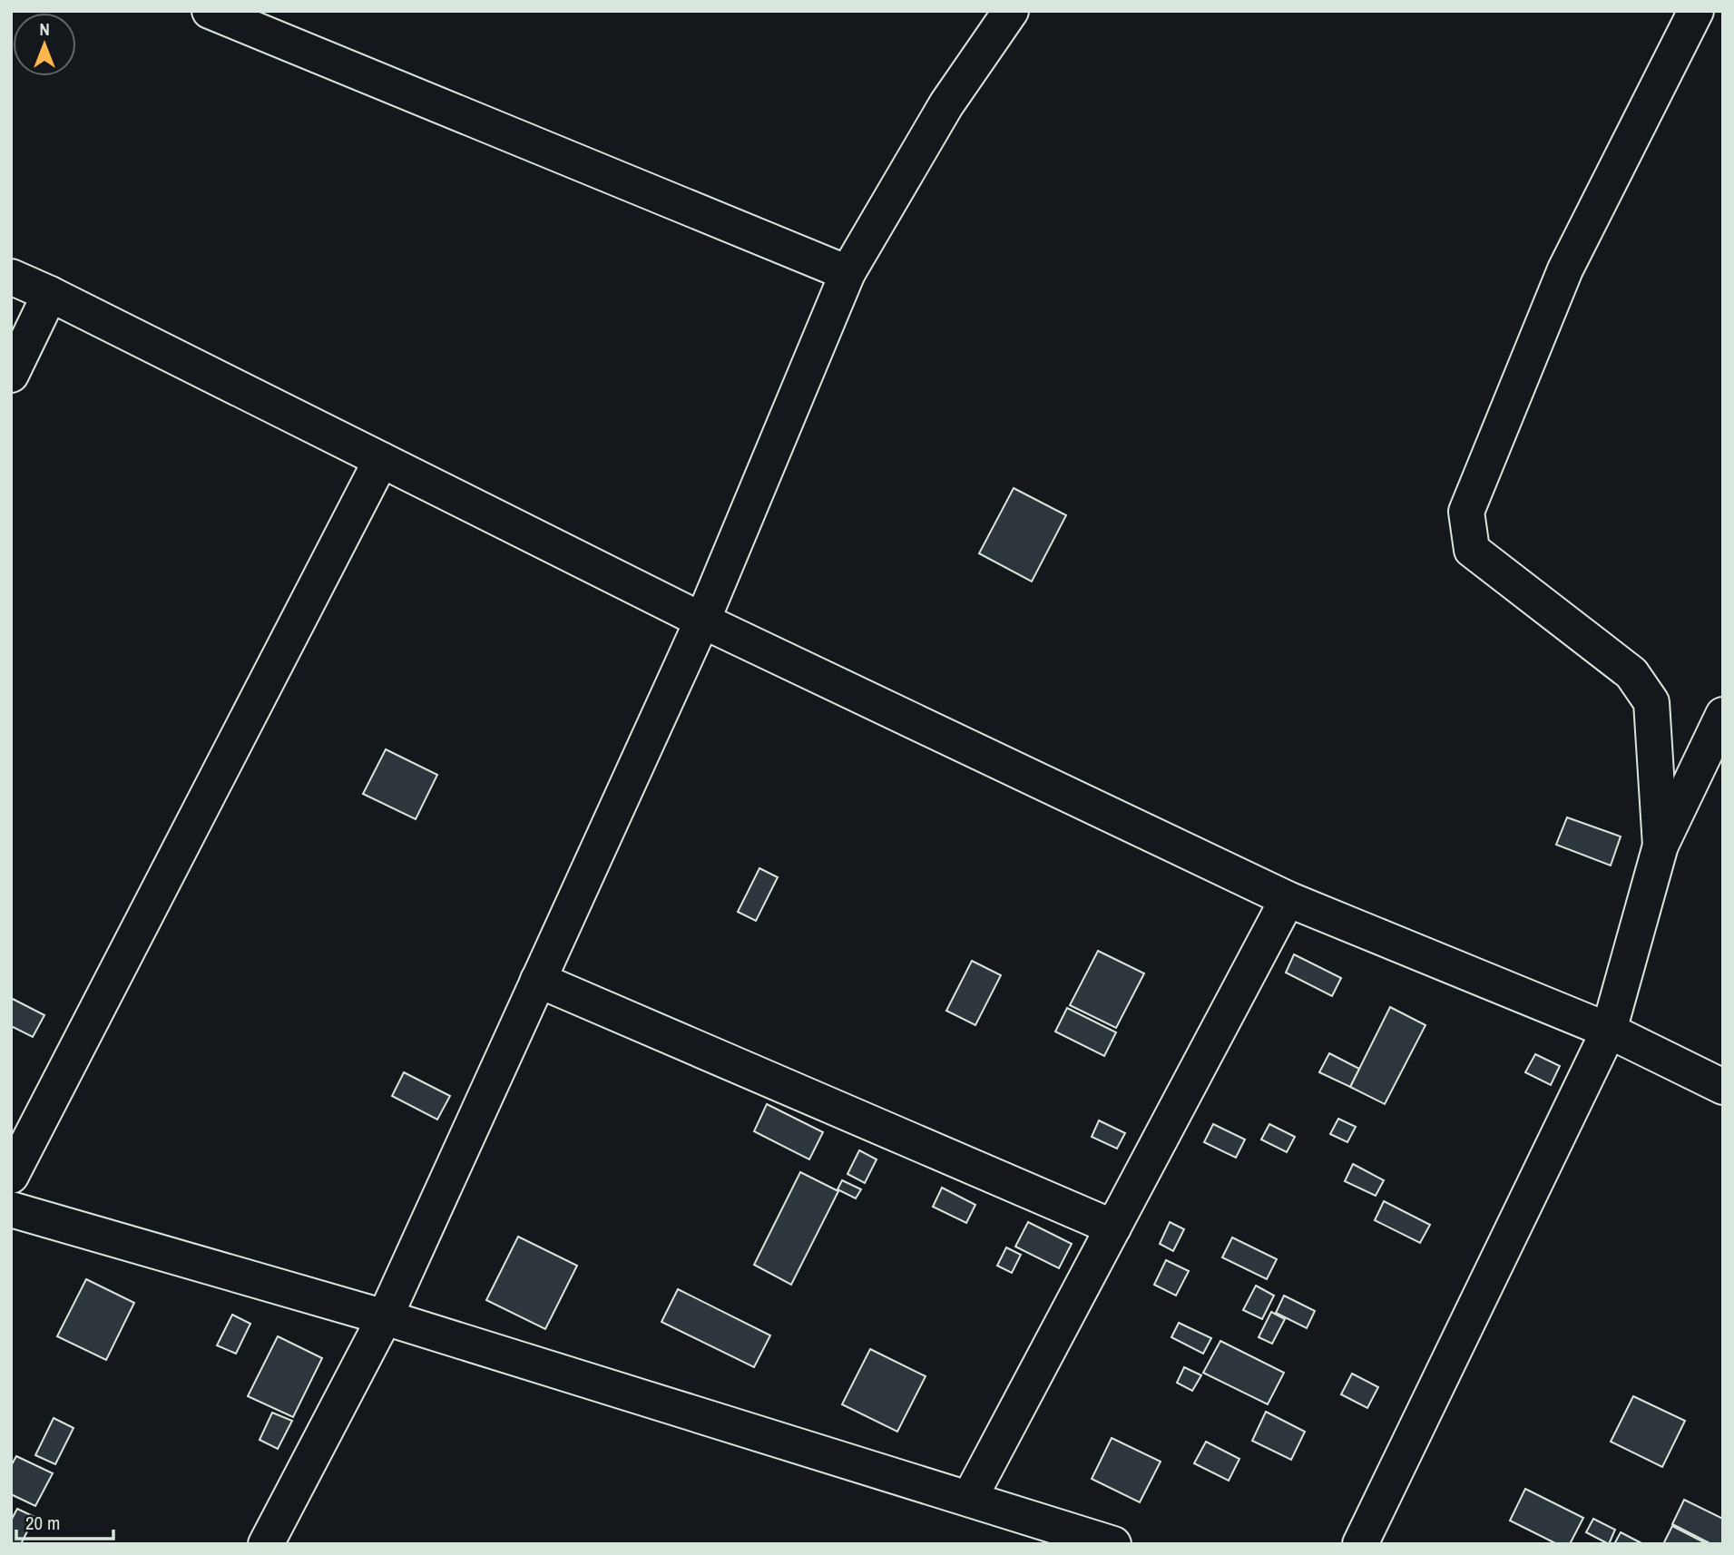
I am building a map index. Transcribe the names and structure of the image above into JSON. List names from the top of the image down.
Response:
{
  "scale_bar": "20 m",
  "north": "top"
}
